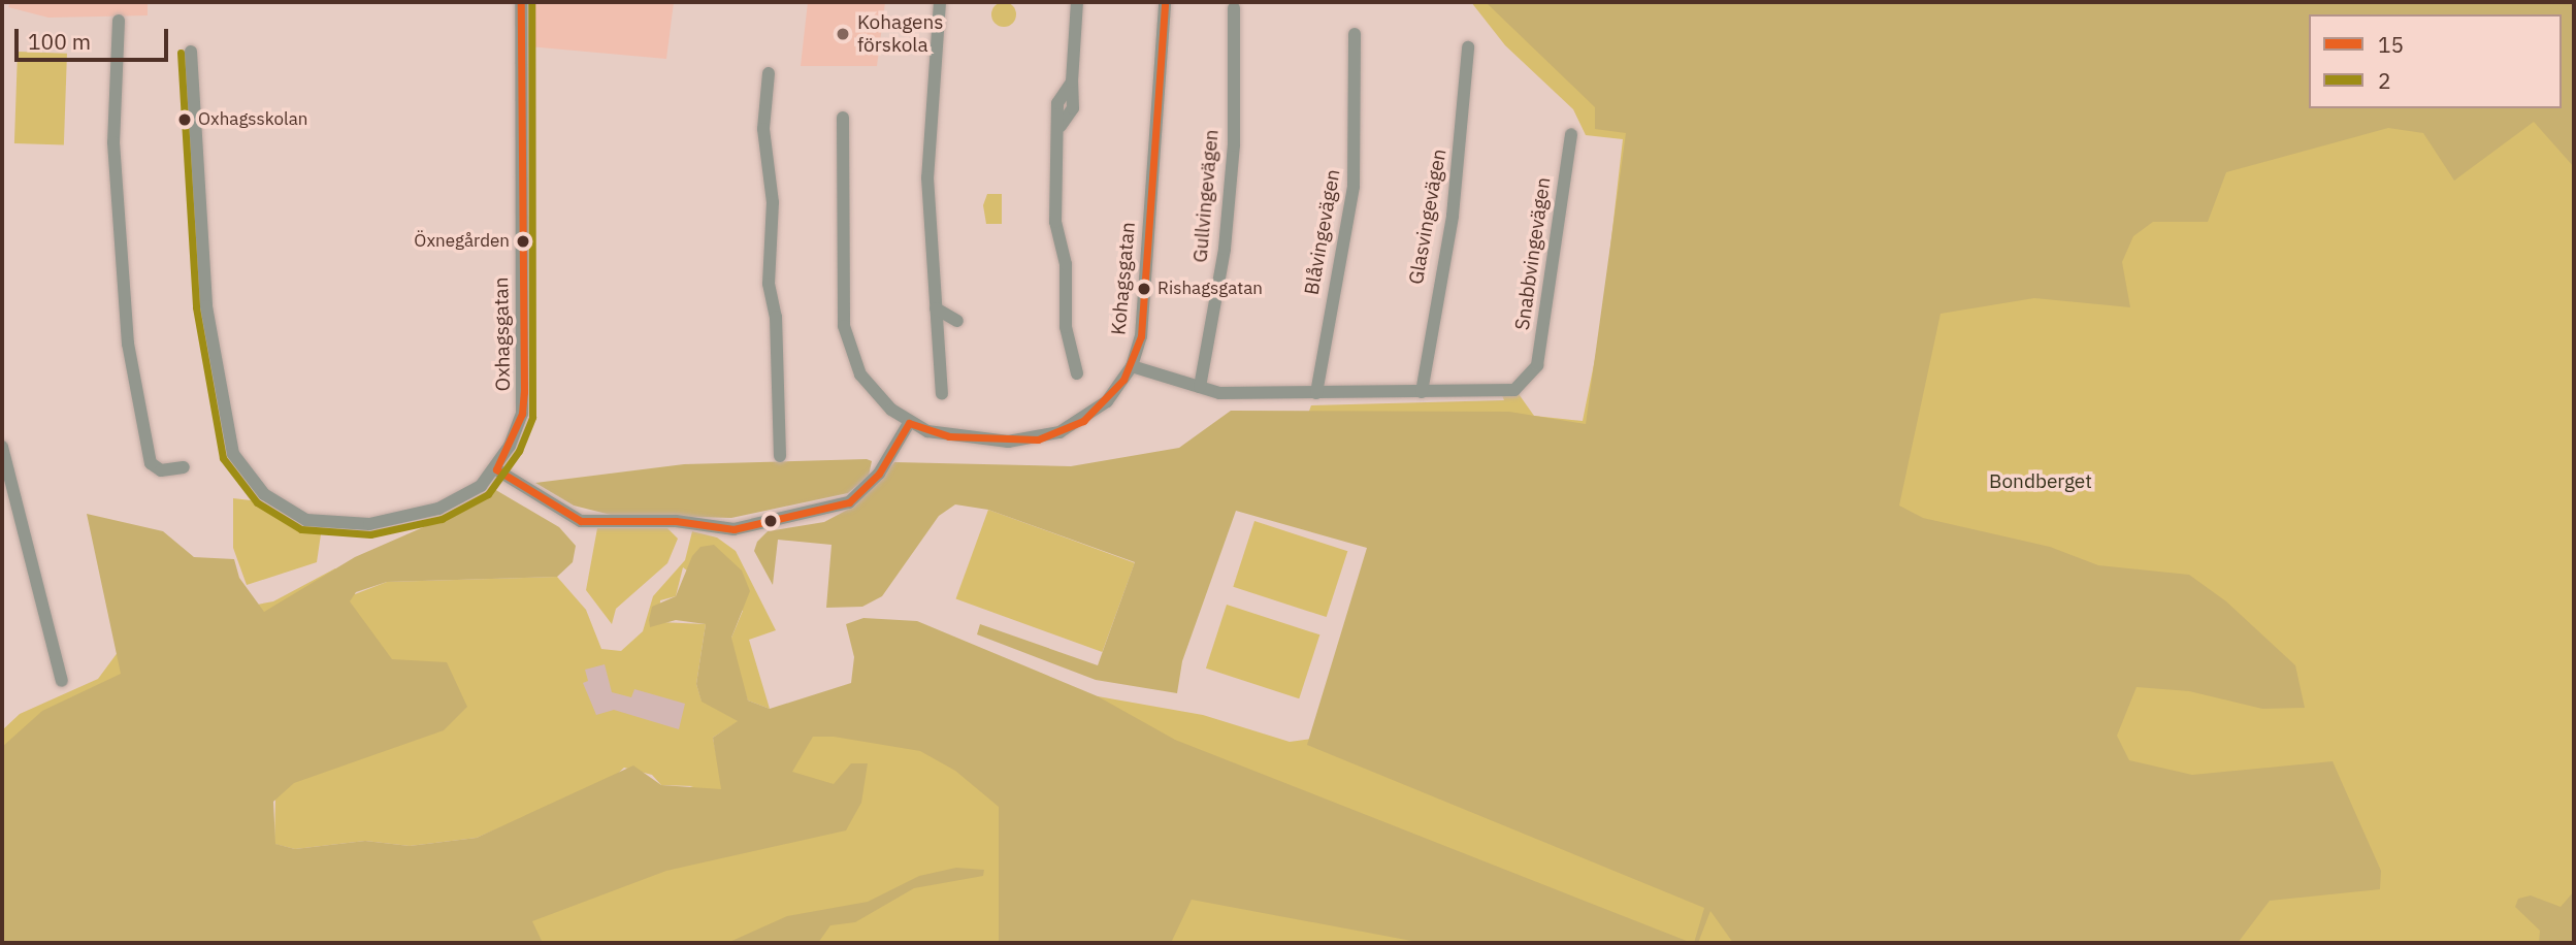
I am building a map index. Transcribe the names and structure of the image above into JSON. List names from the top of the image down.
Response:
{
  "streets": {
    "street": [
      "Gullvingevägen",
      "Glasvingevägen",
      "Blåvingevägen",
      "Snabbvingevägen",
      "Kohagsgatan",
      "Oxhagsgatan"
    ]
  },
  "crossings": [
    ["Glasvingevägen", "Snabbvingevägen"]
  ],
  "parks": ["Bondberget"],
  "places": [
    "Kohagens förskola",
    "Oxhagsskolan",
    "Öxnegården",
    "Rishagsgatan"
  ],
  "lines": ["transit line 15", "transit line 2"],
  "legend": ["15", "2"],
  "scale_bar": "100 m"
}
